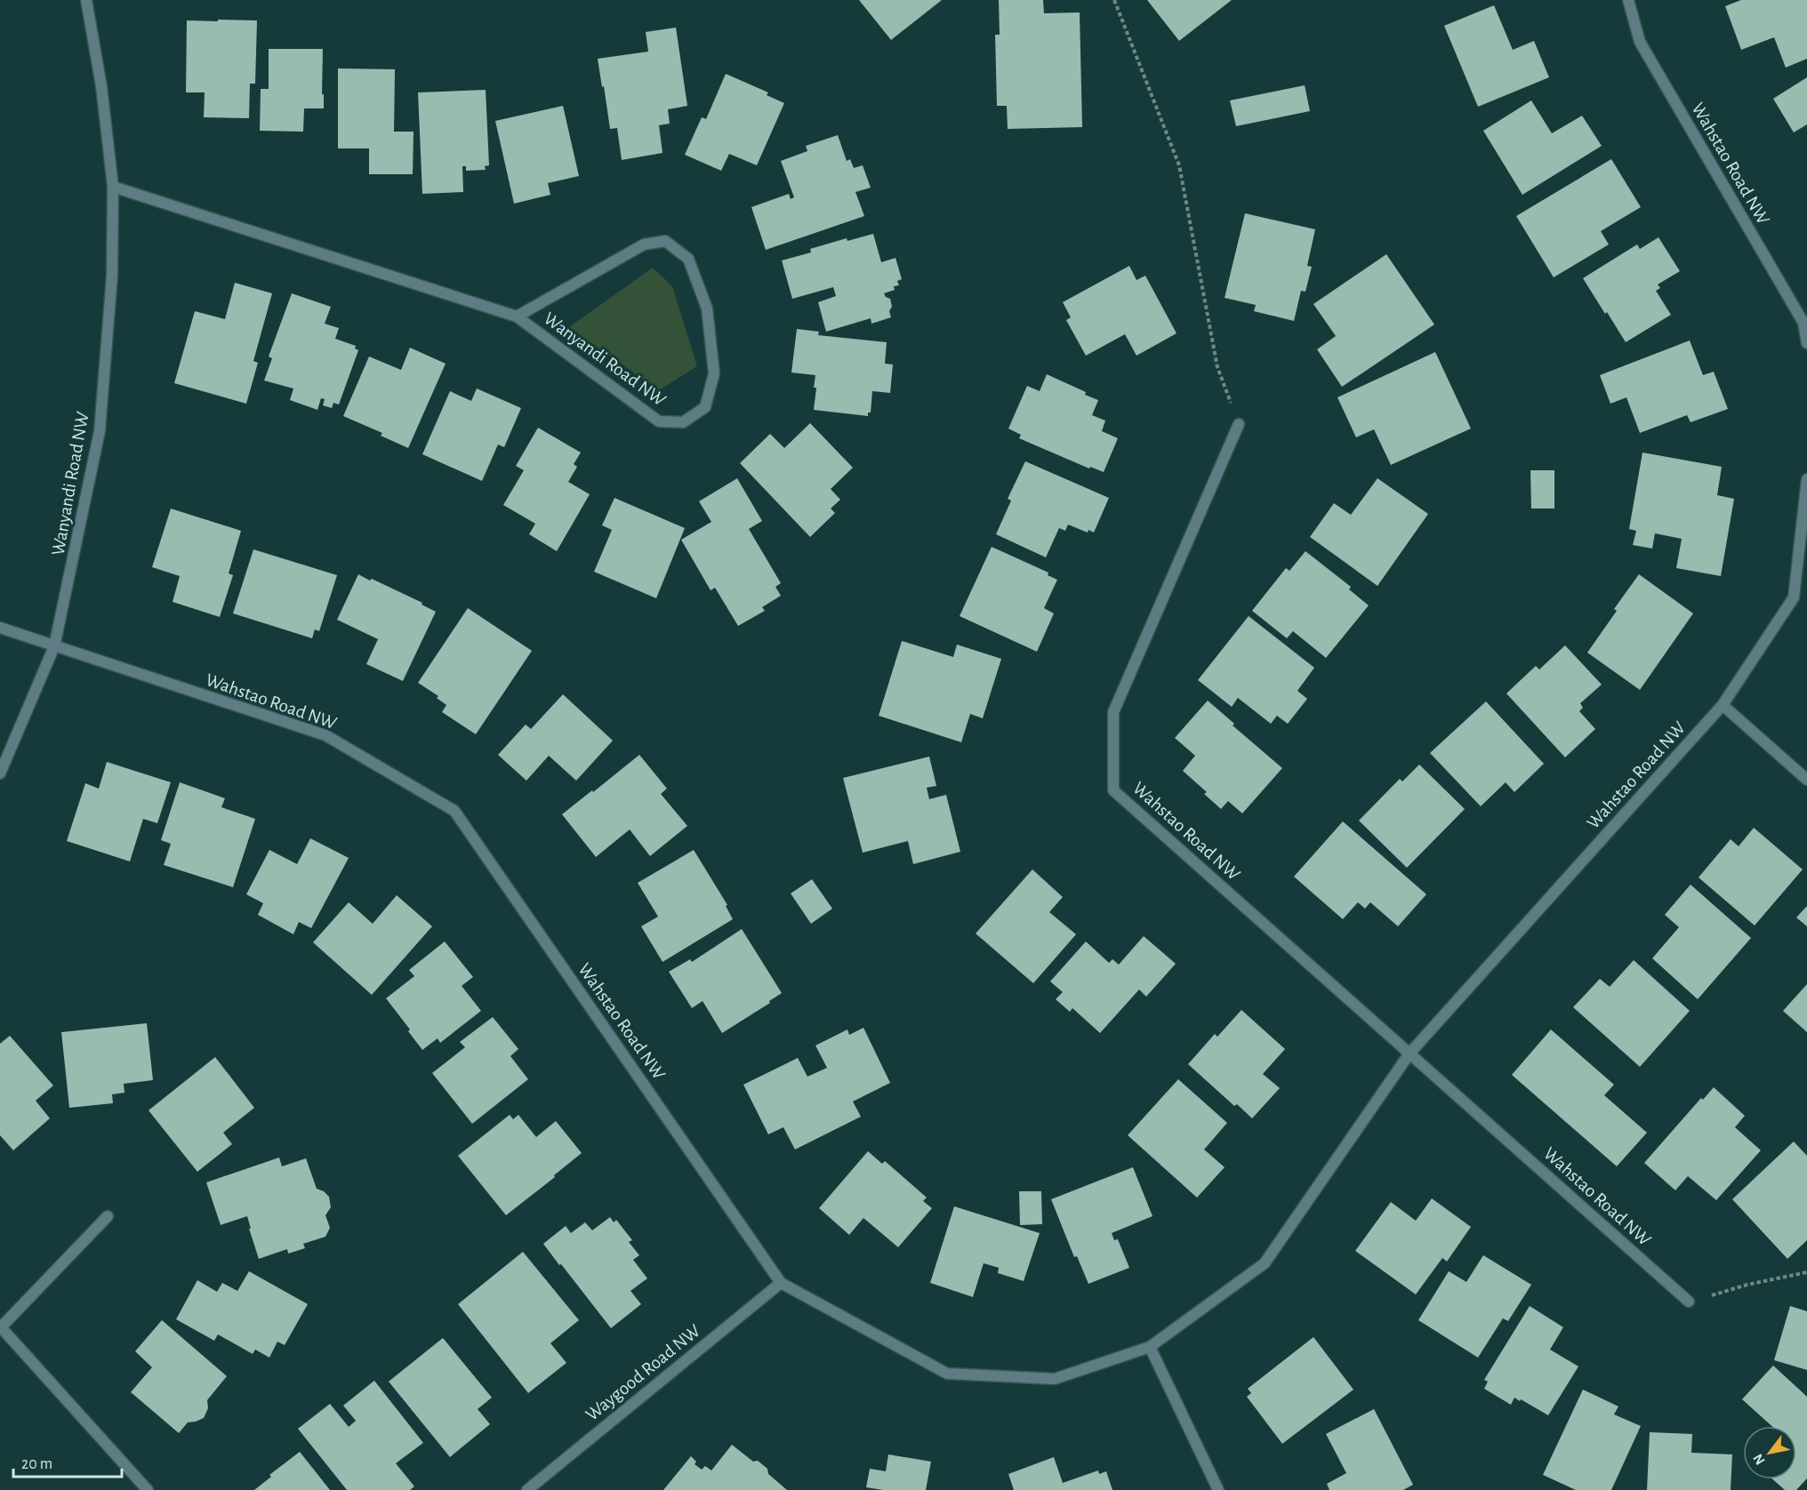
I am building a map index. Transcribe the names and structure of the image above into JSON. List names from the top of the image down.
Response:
{
  "streets": {
    "street": ["Wahstao Road NW", "Wanyandi Road NW", "Waygood Road NW"]
  },
  "crossings": [
    ["Wahstao Road NW", "Wanyandi Road NW"],
    ["Wahstao Road NW", "Waygood Road NW"]
  ],
  "scale_bar": "20 m",
  "north": "bottom left"
}
